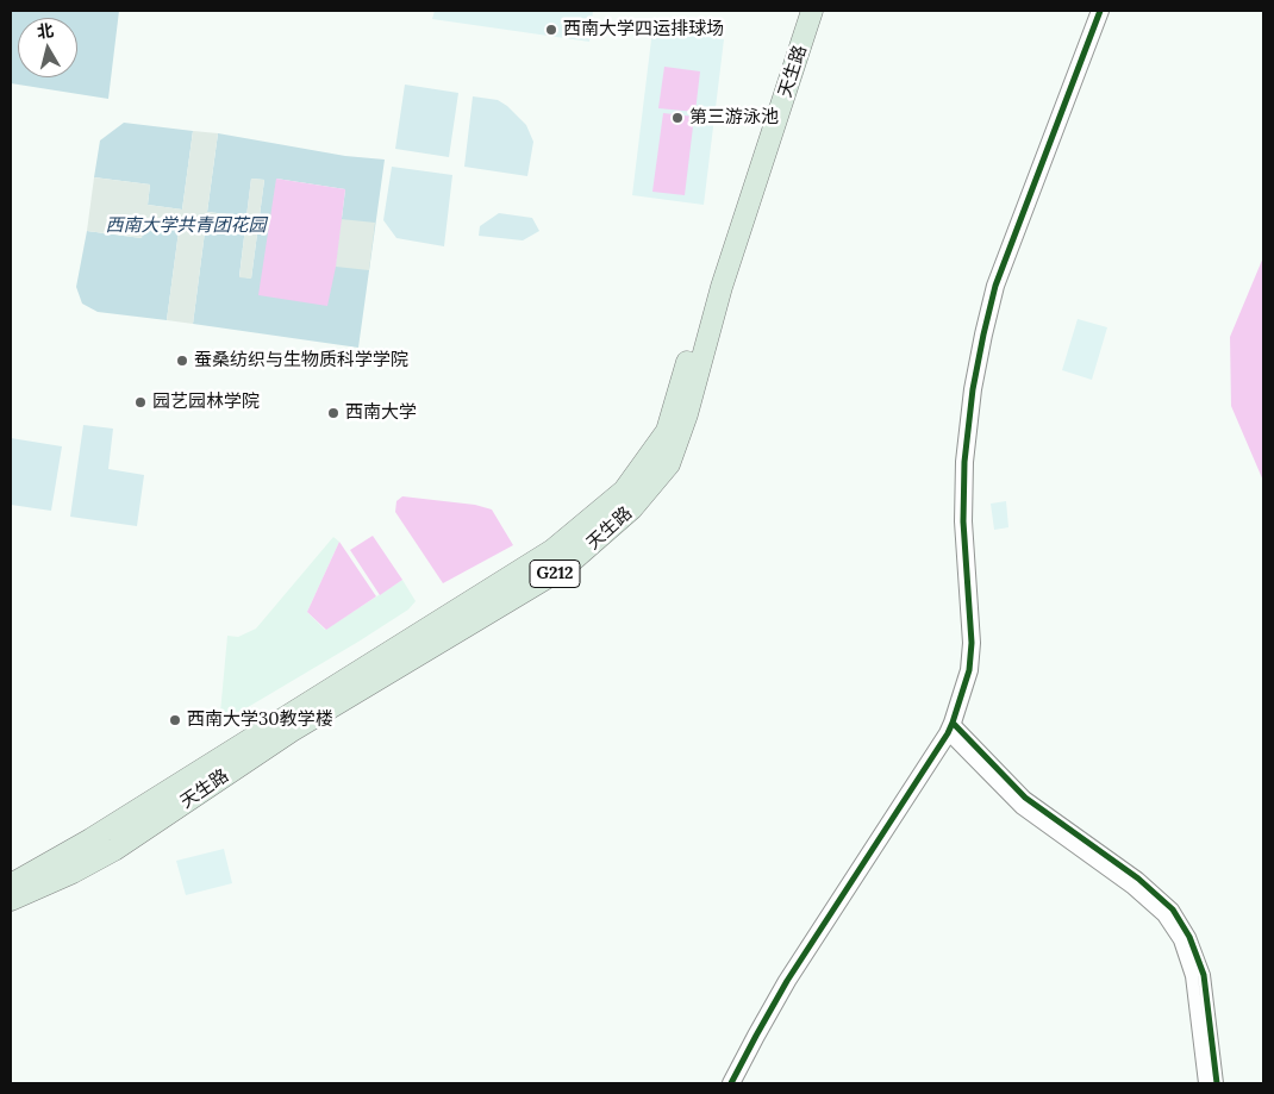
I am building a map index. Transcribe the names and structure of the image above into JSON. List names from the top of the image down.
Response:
{
  "streets": {
    "highway": ["天生路", "G212"]
  },
  "parks": ["西南大学共青团花园"],
  "places": [
    "西南大学四运排球场",
    "第三游泳池",
    "蚕桑纺织与生物质科学学院",
    "园艺园林学院",
    "西南大学",
    "西南大学30教学楼"
  ],
  "north": "top"
}
